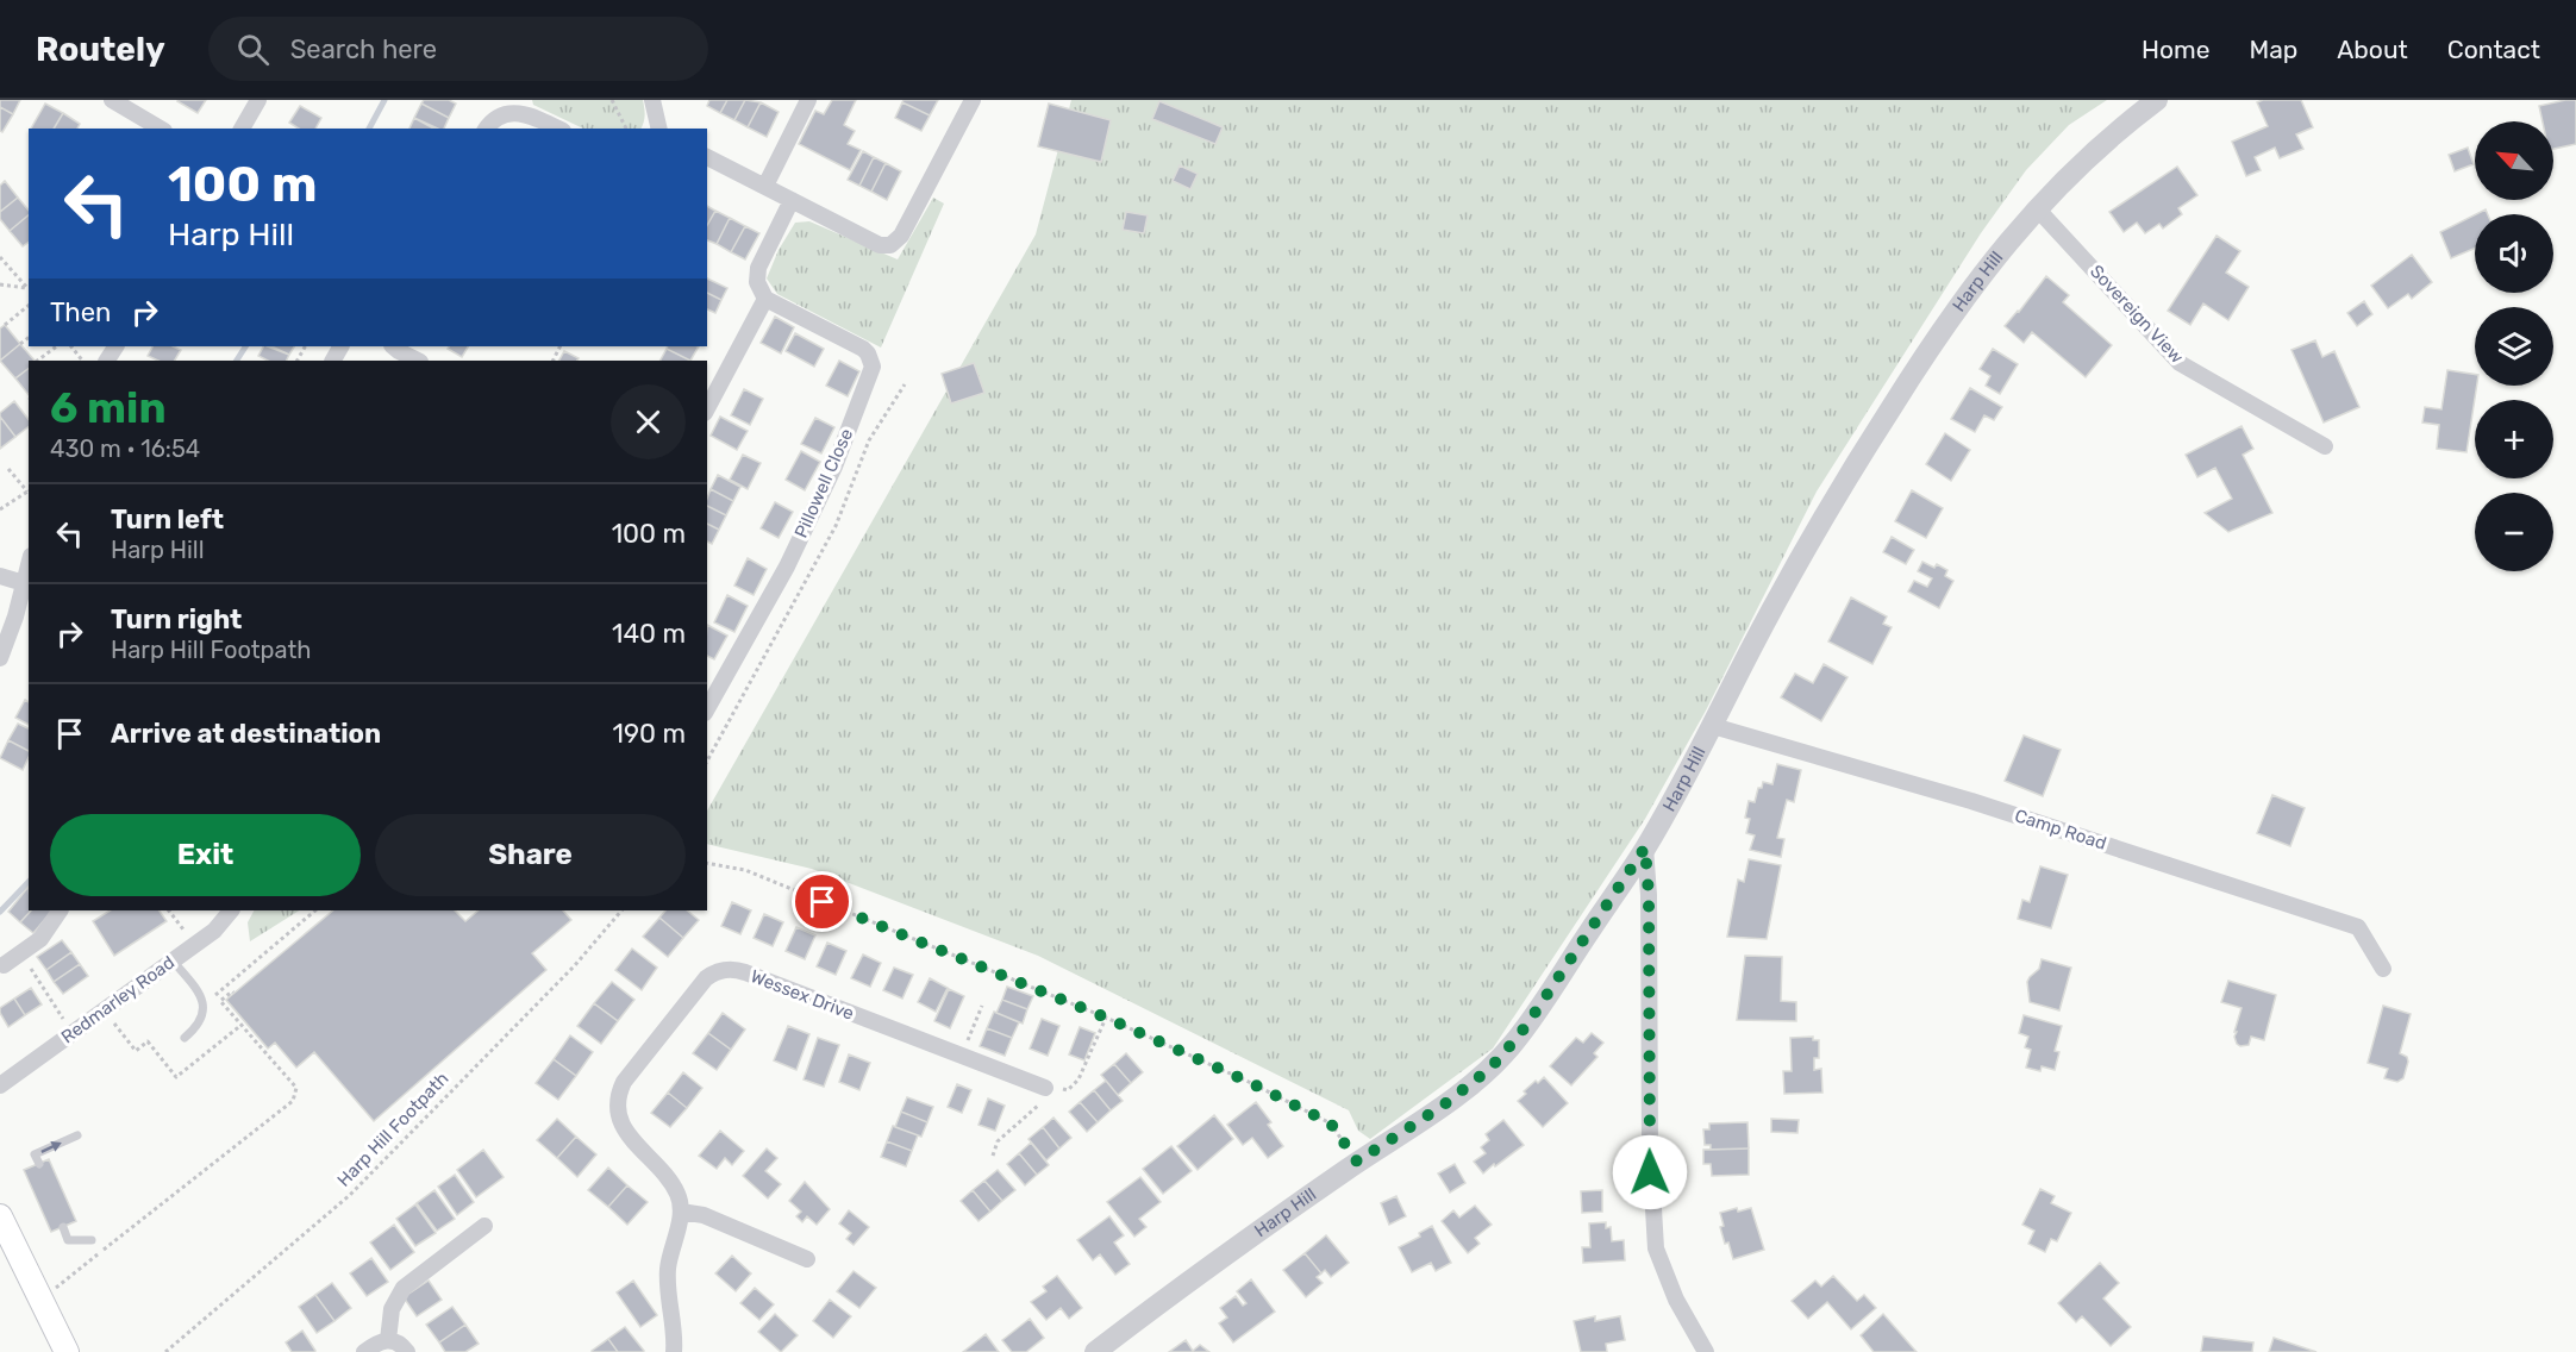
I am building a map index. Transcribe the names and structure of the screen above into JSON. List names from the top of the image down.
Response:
{
  "streets": {
    "street": [
      "Harp Hill",
      "Sovereign View",
      "Pillowell Close",
      "Camp Road",
      "Wessex Drive",
      "Redmarley Road"
    ],
    "path": ["Harp Hill Footpath"]
  },
  "crossings": [
    ["Harp Hill", "Sovereign View"],
    ["Harp Hill", "Camp Road"]
  ],
  "north": "top left",
  "page": {
    "header": "Routely",
    "search": "Search here",
    "nav": [
      "Home",
      "Map",
      "About",
      "Contact"
    ],
    "map_buttons": ["+", "−"],
    "turn": ["100 m", "Harp Hill"],
    "then": "Then",
    "heading": ["6 min", "430 m · 16:54"],
    "list": [
      {
        "name": "Turn left",
        "note": "Harp Hill",
        "value": "100 m"
      },
      {
        "name": "Turn right",
        "note": "Harp Hill Footpath",
        "value": "140 m"
      },
      {
        "name": "Arrive at destination",
        "value": "190 m"
      }
    ],
    "buttons": ["Exit", "Share"]
  }
}
